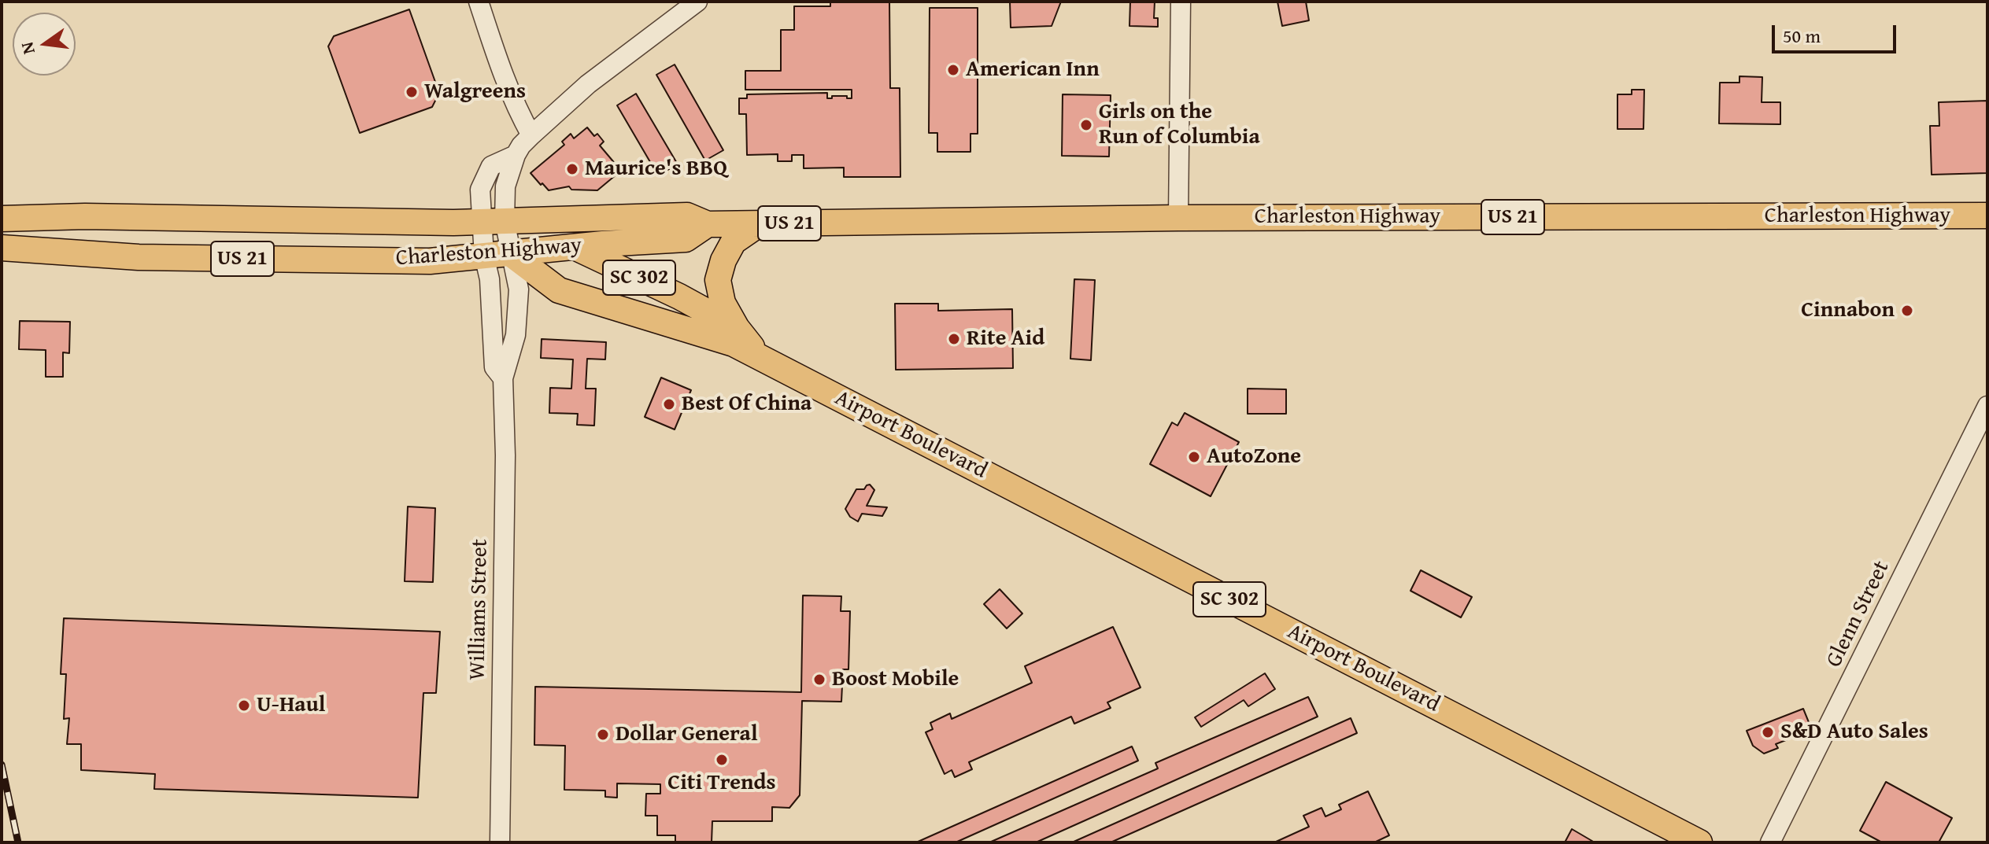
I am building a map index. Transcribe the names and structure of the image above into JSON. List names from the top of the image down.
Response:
{
  "streets": {
    "main road": [
      "Charleston Highway",
      "US 21",
      "SC 302",
      "Airport Boulevard"
    ],
    "street": ["Williams Street", "Glenn Street"]
  },
  "crossings": [
    ["Charleston Highway", "Airport Boulevard"],
    ["Charleston Highway", "Williams Street"],
    ["Airport Boulevard", "Williams Street"]
  ],
  "places": [
    "American Inn",
    "Walgreens",
    "Girls on the Run of Columbia",
    "Maurice's BBQ",
    "Cinnabon",
    "Rite Aid",
    "Best Of China",
    "AutoZone",
    "Boost Mobile",
    "U-Haul",
    "S&D Auto Sales",
    "Dollar General",
    "Citi Trends"
  ],
  "scale_bar": "50 m",
  "north": "left"
}
